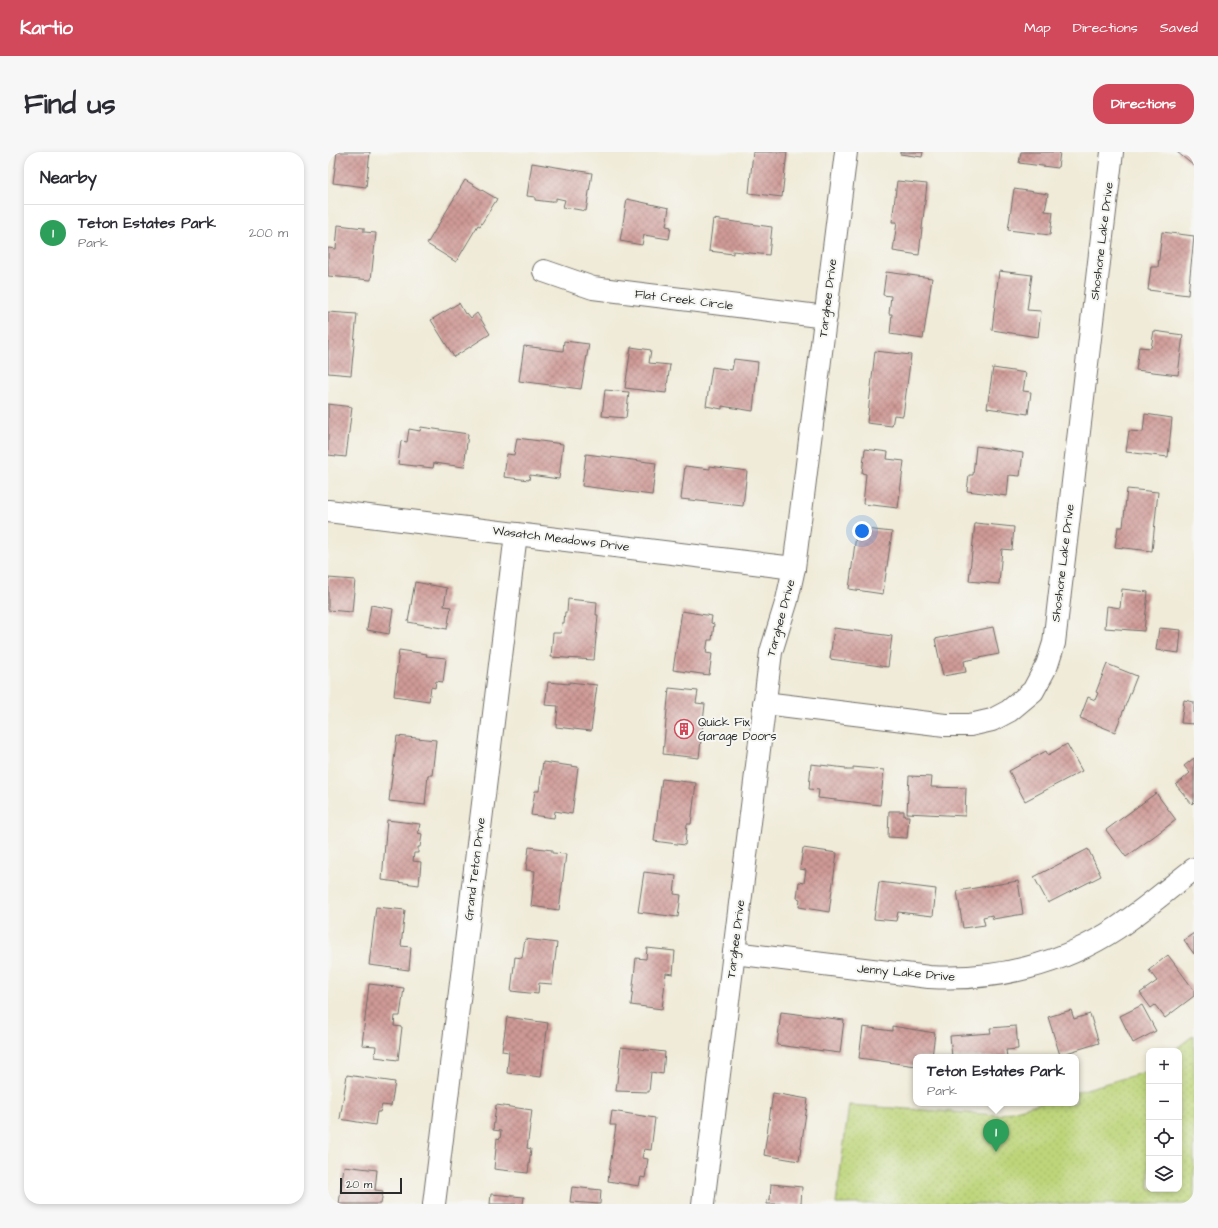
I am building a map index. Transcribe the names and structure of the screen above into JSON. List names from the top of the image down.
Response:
{
  "streets": {
    "street": [
      "Shoshone Lake Drive",
      "Targhee Drive",
      "Flat Creek Circle",
      "Wasatch Meadows Drive",
      "Grand Teton Drive",
      "Jenny Lake Drive"
    ]
  },
  "crossings": [
    ["Shoshone Lake Drive", "Targhee Drive"],
    ["Targhee Drive", "Flat Creek Circle"],
    ["Targhee Drive", "Wasatch Meadows Drive"],
    ["Targhee Drive", "Jenny Lake Drive"],
    ["Wasatch Meadows Drive", "Grand Teton Drive"]
  ],
  "places": {
    "building": ["Quick Fix Garage Doors"]
  },
  "scale_bar": "20 m",
  "page": {
    "header": "Kartio",
    "nav": ["Map", "Directions", "Saved"],
    "buttons": "Directions",
    "title": "Find us",
    "heading": "Nearby",
    "list": [
      {
        "mark": "1",
        "name": "Teton Estates Park",
        "note": "Park",
        "value": "200 m"
      }
    ],
    "map_buttons": ["+", "−"],
    "popup": ["Teton Estates Park", "Park"],
    "pins": "1",
    "scale": "20 m"
  }
}
